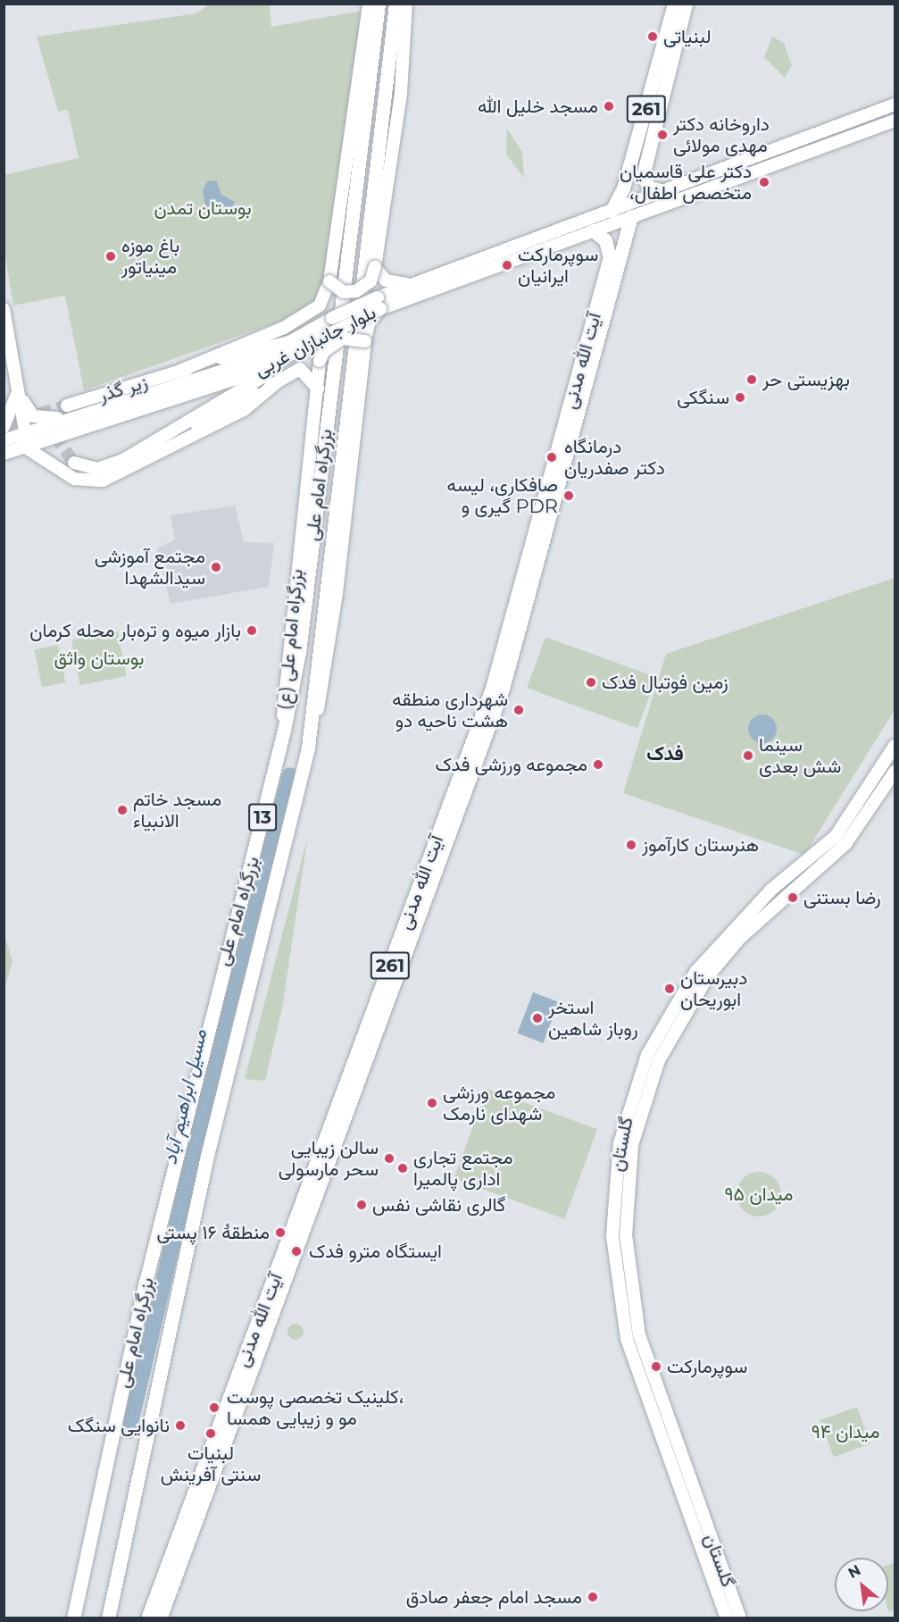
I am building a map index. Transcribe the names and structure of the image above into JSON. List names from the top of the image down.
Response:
{
  "streets": {
    "main road": [
      "261",
      "بلوار جانبازان غربی",
      "آیت الله مدنی",
      "زیر گذر",
      "بزرگراه امام علی",
      "بزرگراه امام علی (ع)",
      "13",
      "گلستان"
    ]
  },
  "crossings": [
    ["261", "بلوار جانبازان غربی"],
    ["بلوار جانبازان غربی", "آیت الله مدنی"],
    ["بلوار جانبازان غربی", "زیر گذر"],
    ["بزرگراه امام علی", "بزرگراه امام علی (ع)"]
  ],
  "districts": ["فدک"],
  "water": ["مسیل ابراهیم آباد"],
  "parks": [
    "بوستان تمدن",
    "بوستان واثق",
    "میدان ۹۵",
    "میدان ۹۴"
  ],
  "places": [
    "لبنیاتی",
    "مسجد خلیل الله",
    "داروخانه دکتر مهدی مولائی",
    "دکتر علی قاسمیان ،متخصص اطفال",
    "باغ موزه مینیاتور",
    "سوپرمارکت ایرانیان",
    "بهزیستی حر",
    "سنگکی",
    "درمانگاه دکتر صفدریان",
    "صافکاری، لیسه گیری و PDR",
    "مجتمع آموزشی سیدالشهدا",
    "بازار میوه و تره‌بار محله کرمان",
    "زمین فوتبال فدک",
    "شهرداری منطقه هشت ناحیه دو",
    "سینما شش بعدی",
    "مجموعه ورزشی فدک",
    "مسجد خاتم الانبیاء",
    "هنرستان کارآموز",
    "رضا بستنی",
    "دبیرستان ابوریحان",
    "استخر روباز شاهین",
    "مجموعه ورزشی شهدای نارمک",
    "سالن زیبایی سحر مارسولی",
    "مجتمع تجاری اداری پالمیرا",
    "گالری نقاشی نفس",
    "منطقهٔ ۱۶ پستی",
    "ایستگاه مترو فدک",
    "سوپرمارکت",
    "کلینیک تخصصی پوست، مو و زیبایی همسا",
    "نانوایی سنگک",
    "لبنیات سنتی آفرینش",
    "مسجد امام جعفر صادق"
  ],
  "north": "top left"
}
